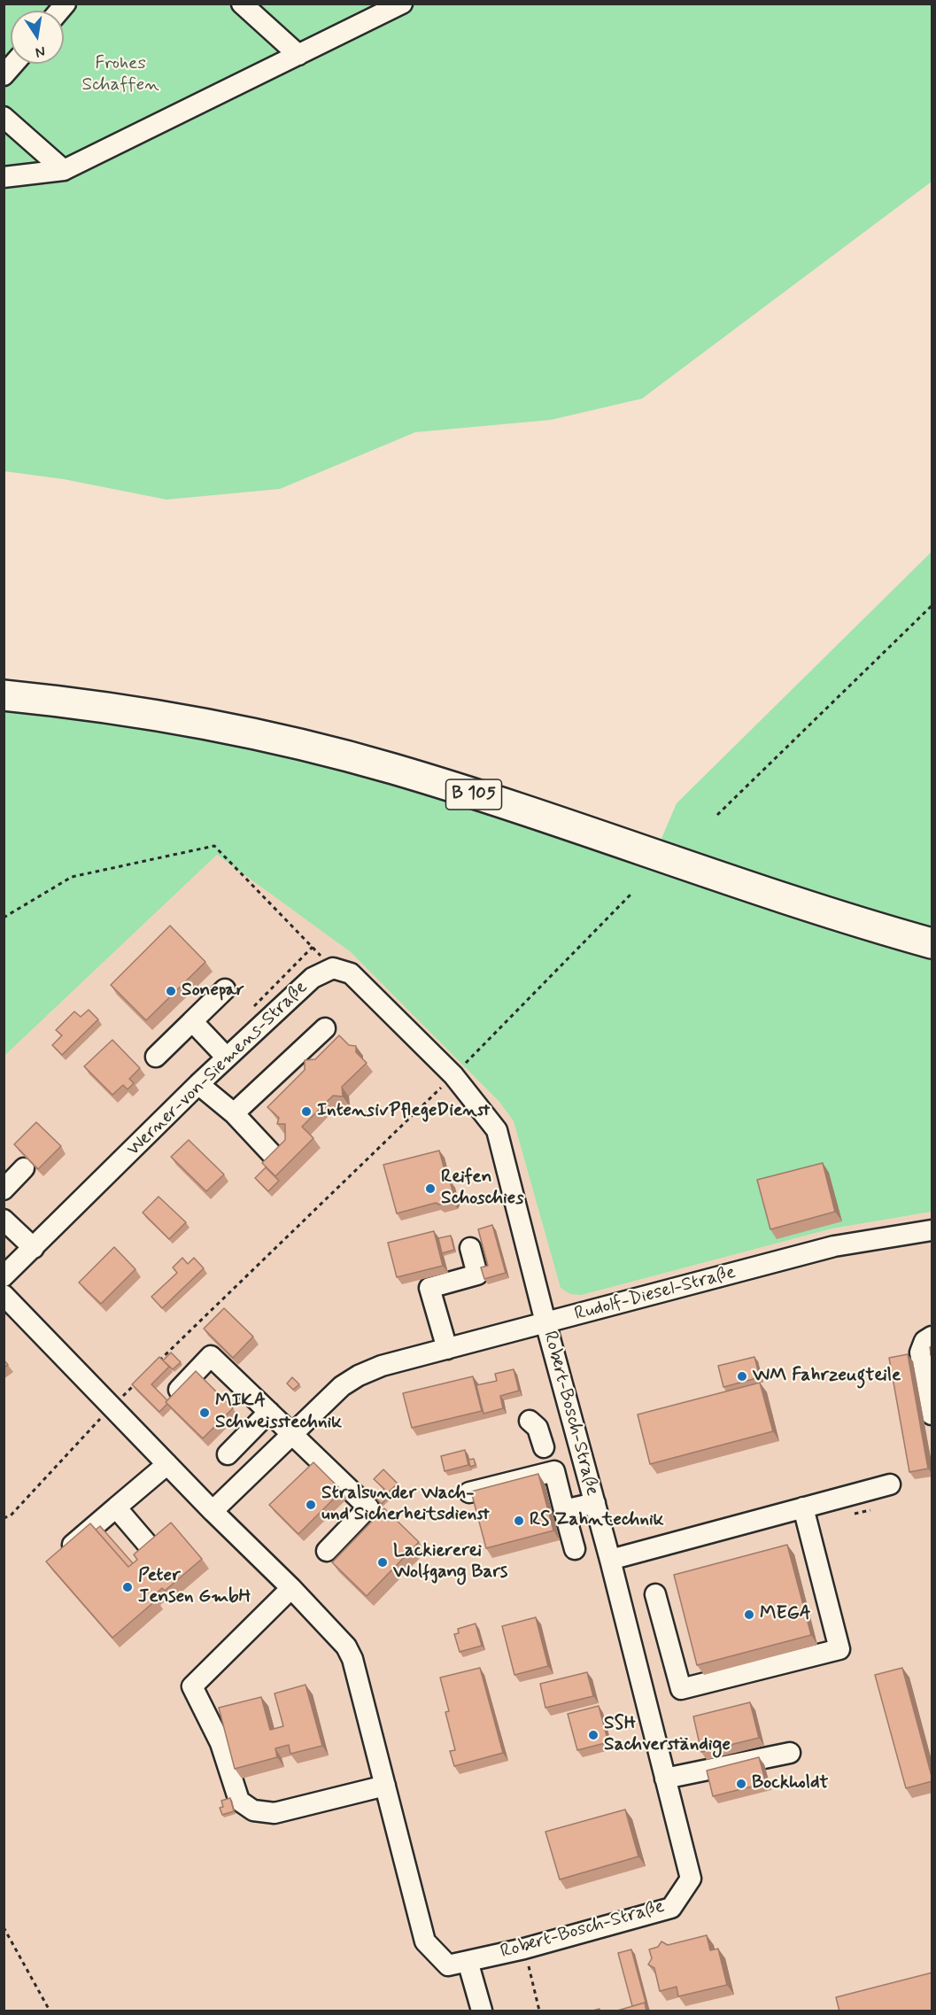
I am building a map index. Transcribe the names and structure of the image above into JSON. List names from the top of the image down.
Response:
{
  "streets": {
    "highway": ["B 105"],
    "street": ["Werner-von-Siemens-Straße", "Rudolf-Diesel-Straße", "Robert-Bosch-Straße"]
  },
  "crossings": [
    ["Rudolf-Diesel-Straße", "Robert-Bosch-Straße"]
  ],
  "parks": ["Frohes Schaffen"],
  "places": [
    "Sonepar",
    "IntensivPflegeDienst",
    "Reifen Schoschies",
    "WM Fahrzeugteile",
    "MIKA Schweisstechnik",
    "Stralsunder Wach- und Sicherheitsdienst",
    "RS Zahntechnik",
    "Lackiererei Wolfgang Bars",
    "Peter Jensen GmbH",
    "MEGA",
    "SSH Sachverständige",
    "Bockholdt"
  ],
  "north": "bottom"
}
